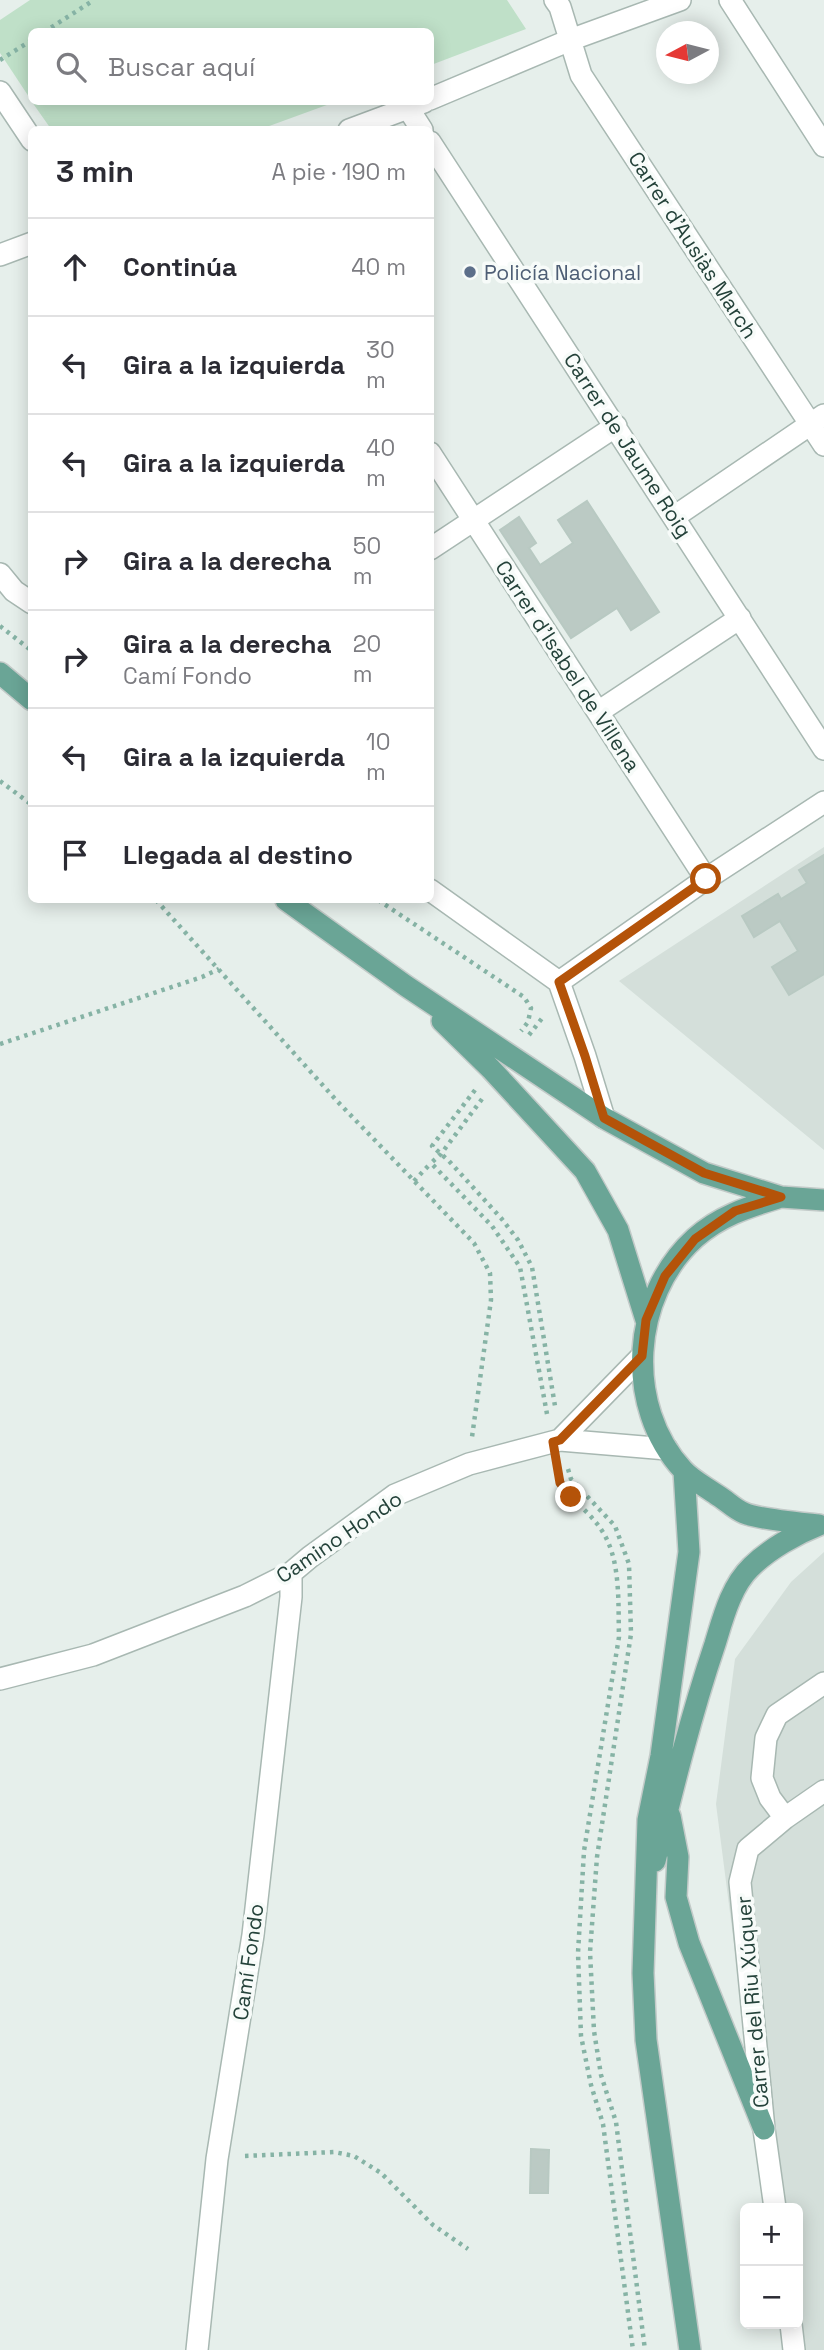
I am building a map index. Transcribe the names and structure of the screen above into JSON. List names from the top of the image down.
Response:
{
  "streets": {
    "street": [
      "Carrer d'Ausiàs March",
      "Carrer de Jaume Roig",
      "Carrer d'Isabel de Villena",
      "Camino Hondo",
      "Camí Fondo",
      "Carrer del Riu Xúquer"
    ]
  },
  "crossings": [
    ["Camino Hondo", "Camí Fondo"]
  ],
  "places": ["Policía Nacional"],
  "north": "left",
  "page": {
    "search": "Buscar aquí",
    "heading": ["3 min", "A pie · 190 m"],
    "list": [
      ["Continúa", "40 m"],
      ["Gira a la izquierda", "30 m"],
      ["Gira a la izquierda", "40 m"],
      ["Gira a la derecha", "50 m"],
      ["Gira a la derecha", "Camí Fondo", "20 m"],
      ["Gira a la izquierda", "10 m"],
      "Llegada al destino"
    ],
    "map_buttons": ["+", "−"]
  }
}
